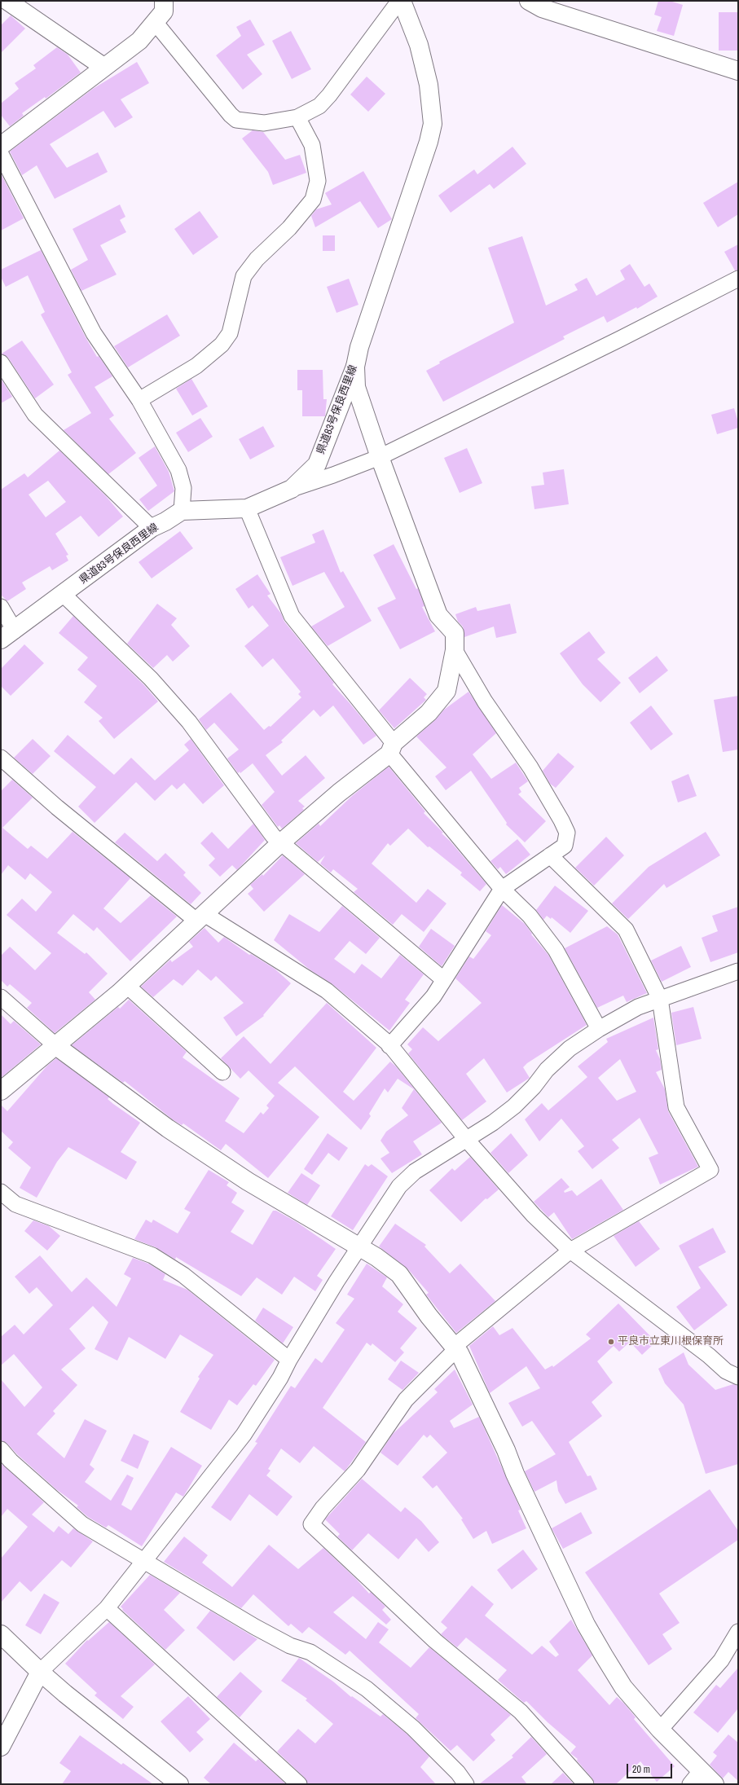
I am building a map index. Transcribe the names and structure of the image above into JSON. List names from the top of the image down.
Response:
{
  "streets": {
    "street": ["県道83号保良西里線"]
  },
  "places": ["平良市立東川根保育所"],
  "scale_bar": "20 m"
}
